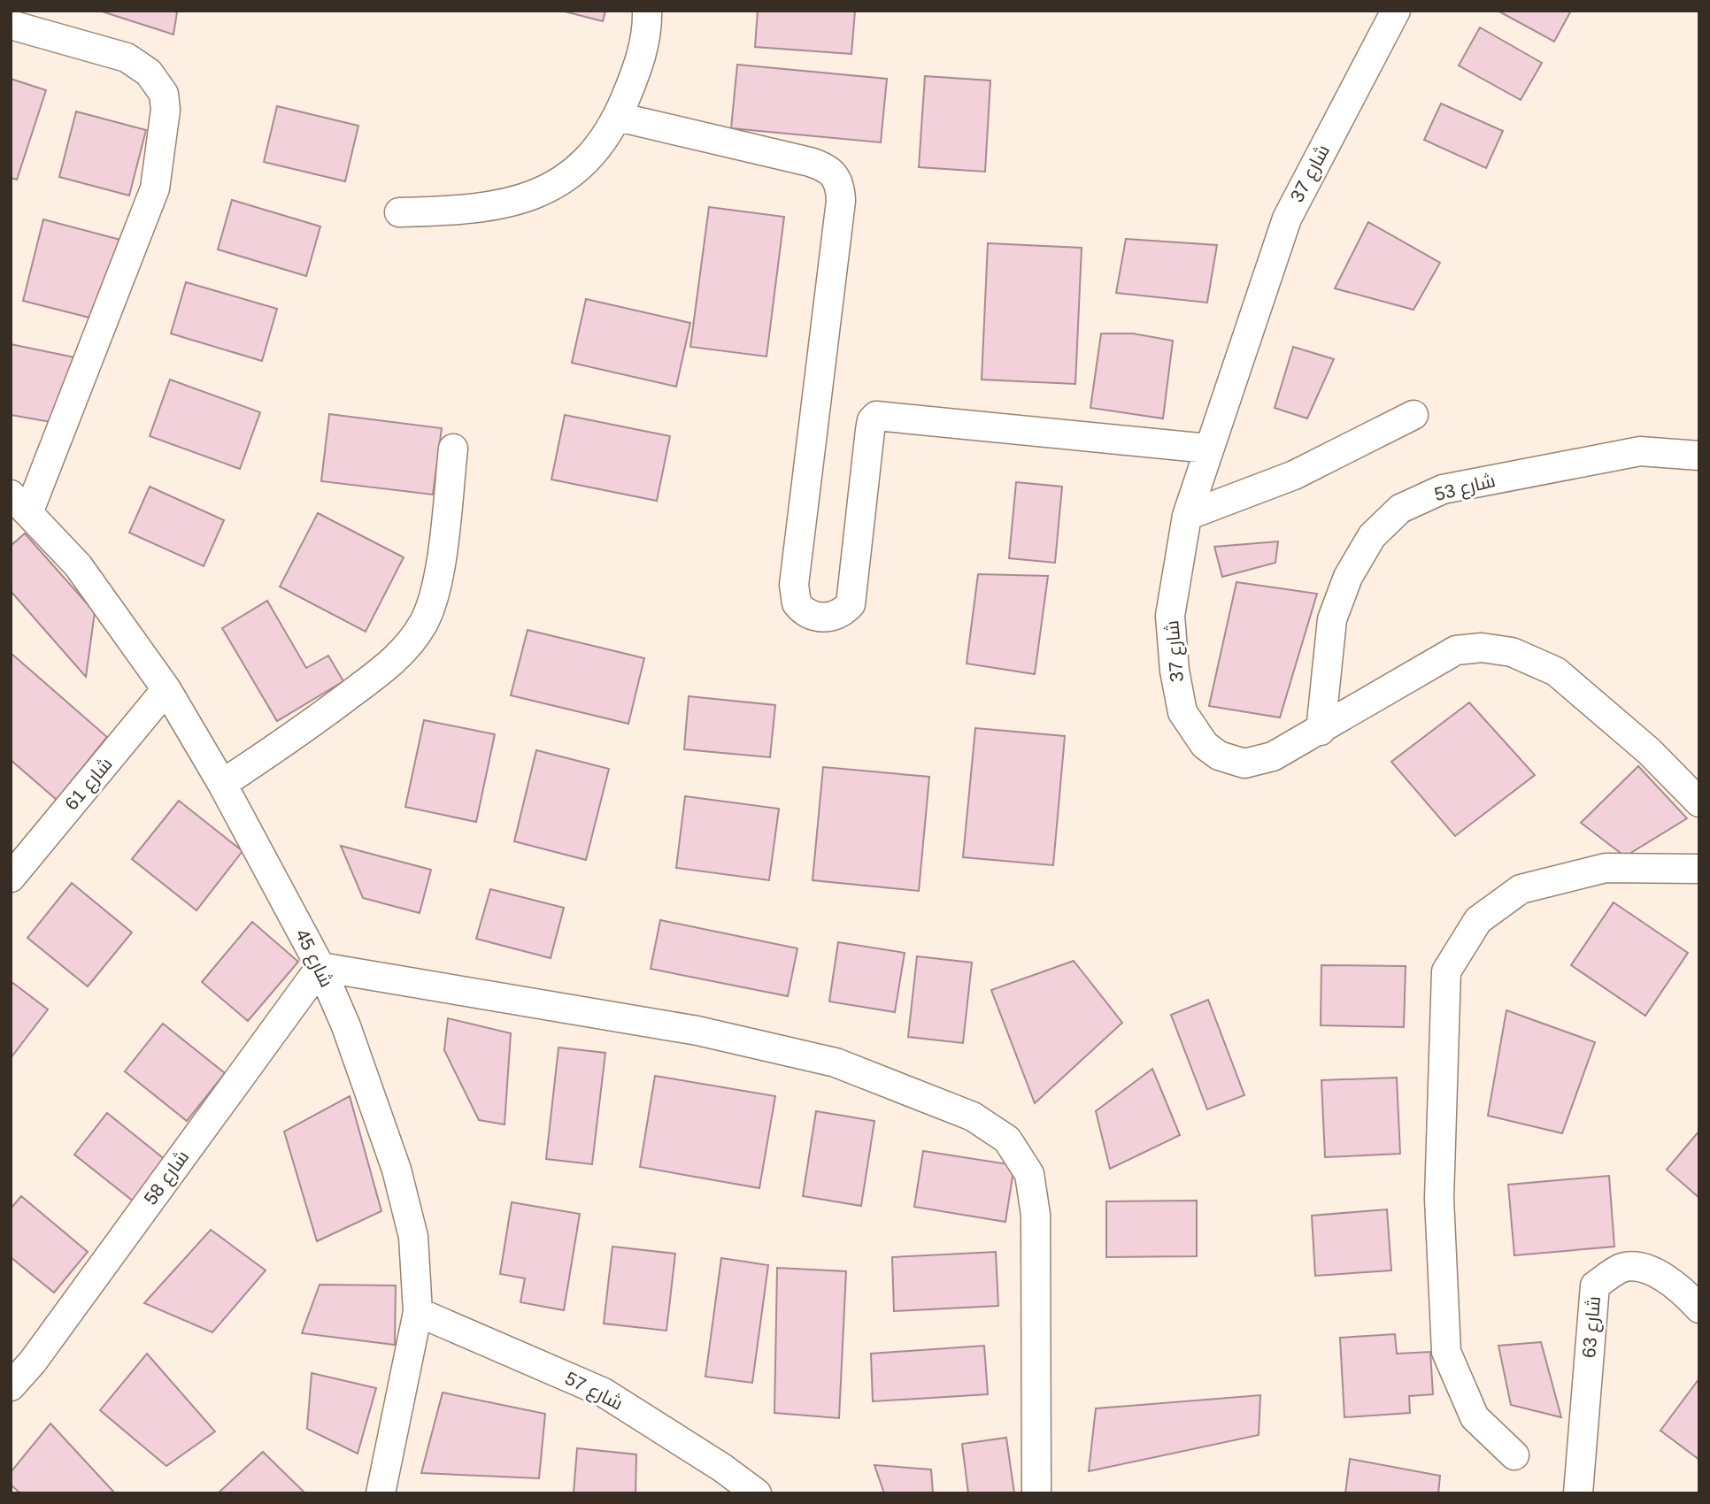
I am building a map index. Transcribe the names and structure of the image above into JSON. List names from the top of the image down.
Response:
{
  "streets": {
    "street": [
      "شارع 37",
      "شارع 53",
      "شارع 61",
      "شارع 45",
      "شارع 58",
      "شارع 63",
      "شارع 57"
    ]
  },
  "crossings": [
    ["شارع 37", "شارع 53"],
    ["شارع 61", "شارع 45"],
    ["شارع 45", "شارع 58"],
    ["شارع 45", "شارع 57"]
  ]
}
